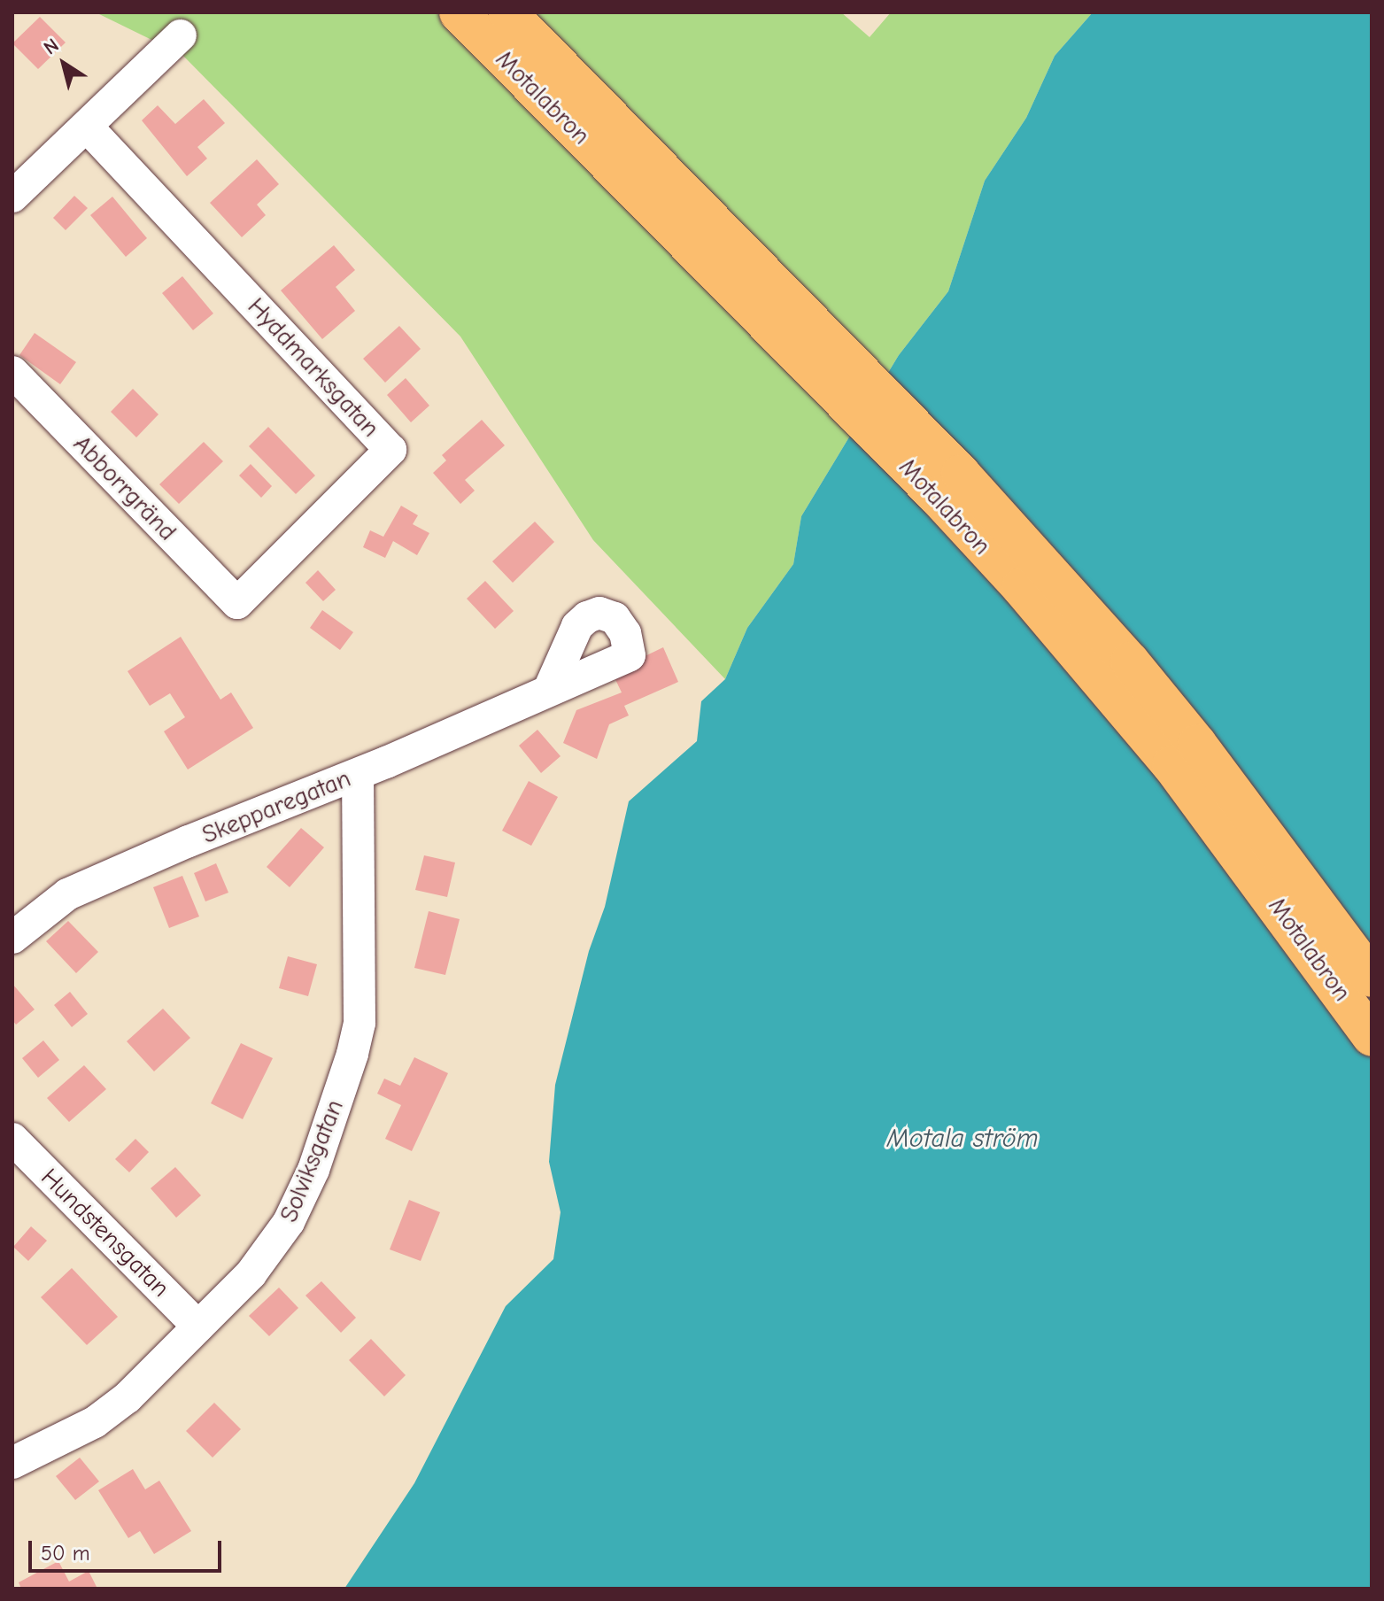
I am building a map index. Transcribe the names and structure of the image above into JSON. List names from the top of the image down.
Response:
{
  "streets": {
    "highway": ["Motalabron"],
    "street": [
      "Hyddmarksgatan",
      "Abborrgränd",
      "Skepparegatan",
      "Solviksgatan",
      "Hundstensgatan"
    ]
  },
  "crossings": [
    ["Hyddmarksgatan", "Abborrgränd"],
    ["Skepparegatan", "Solviksgatan"],
    ["Solviksgatan", "Hundstensgatan"]
  ],
  "water": ["Motala ström"],
  "scale_bar": "50 m",
  "north": "top left"
}
